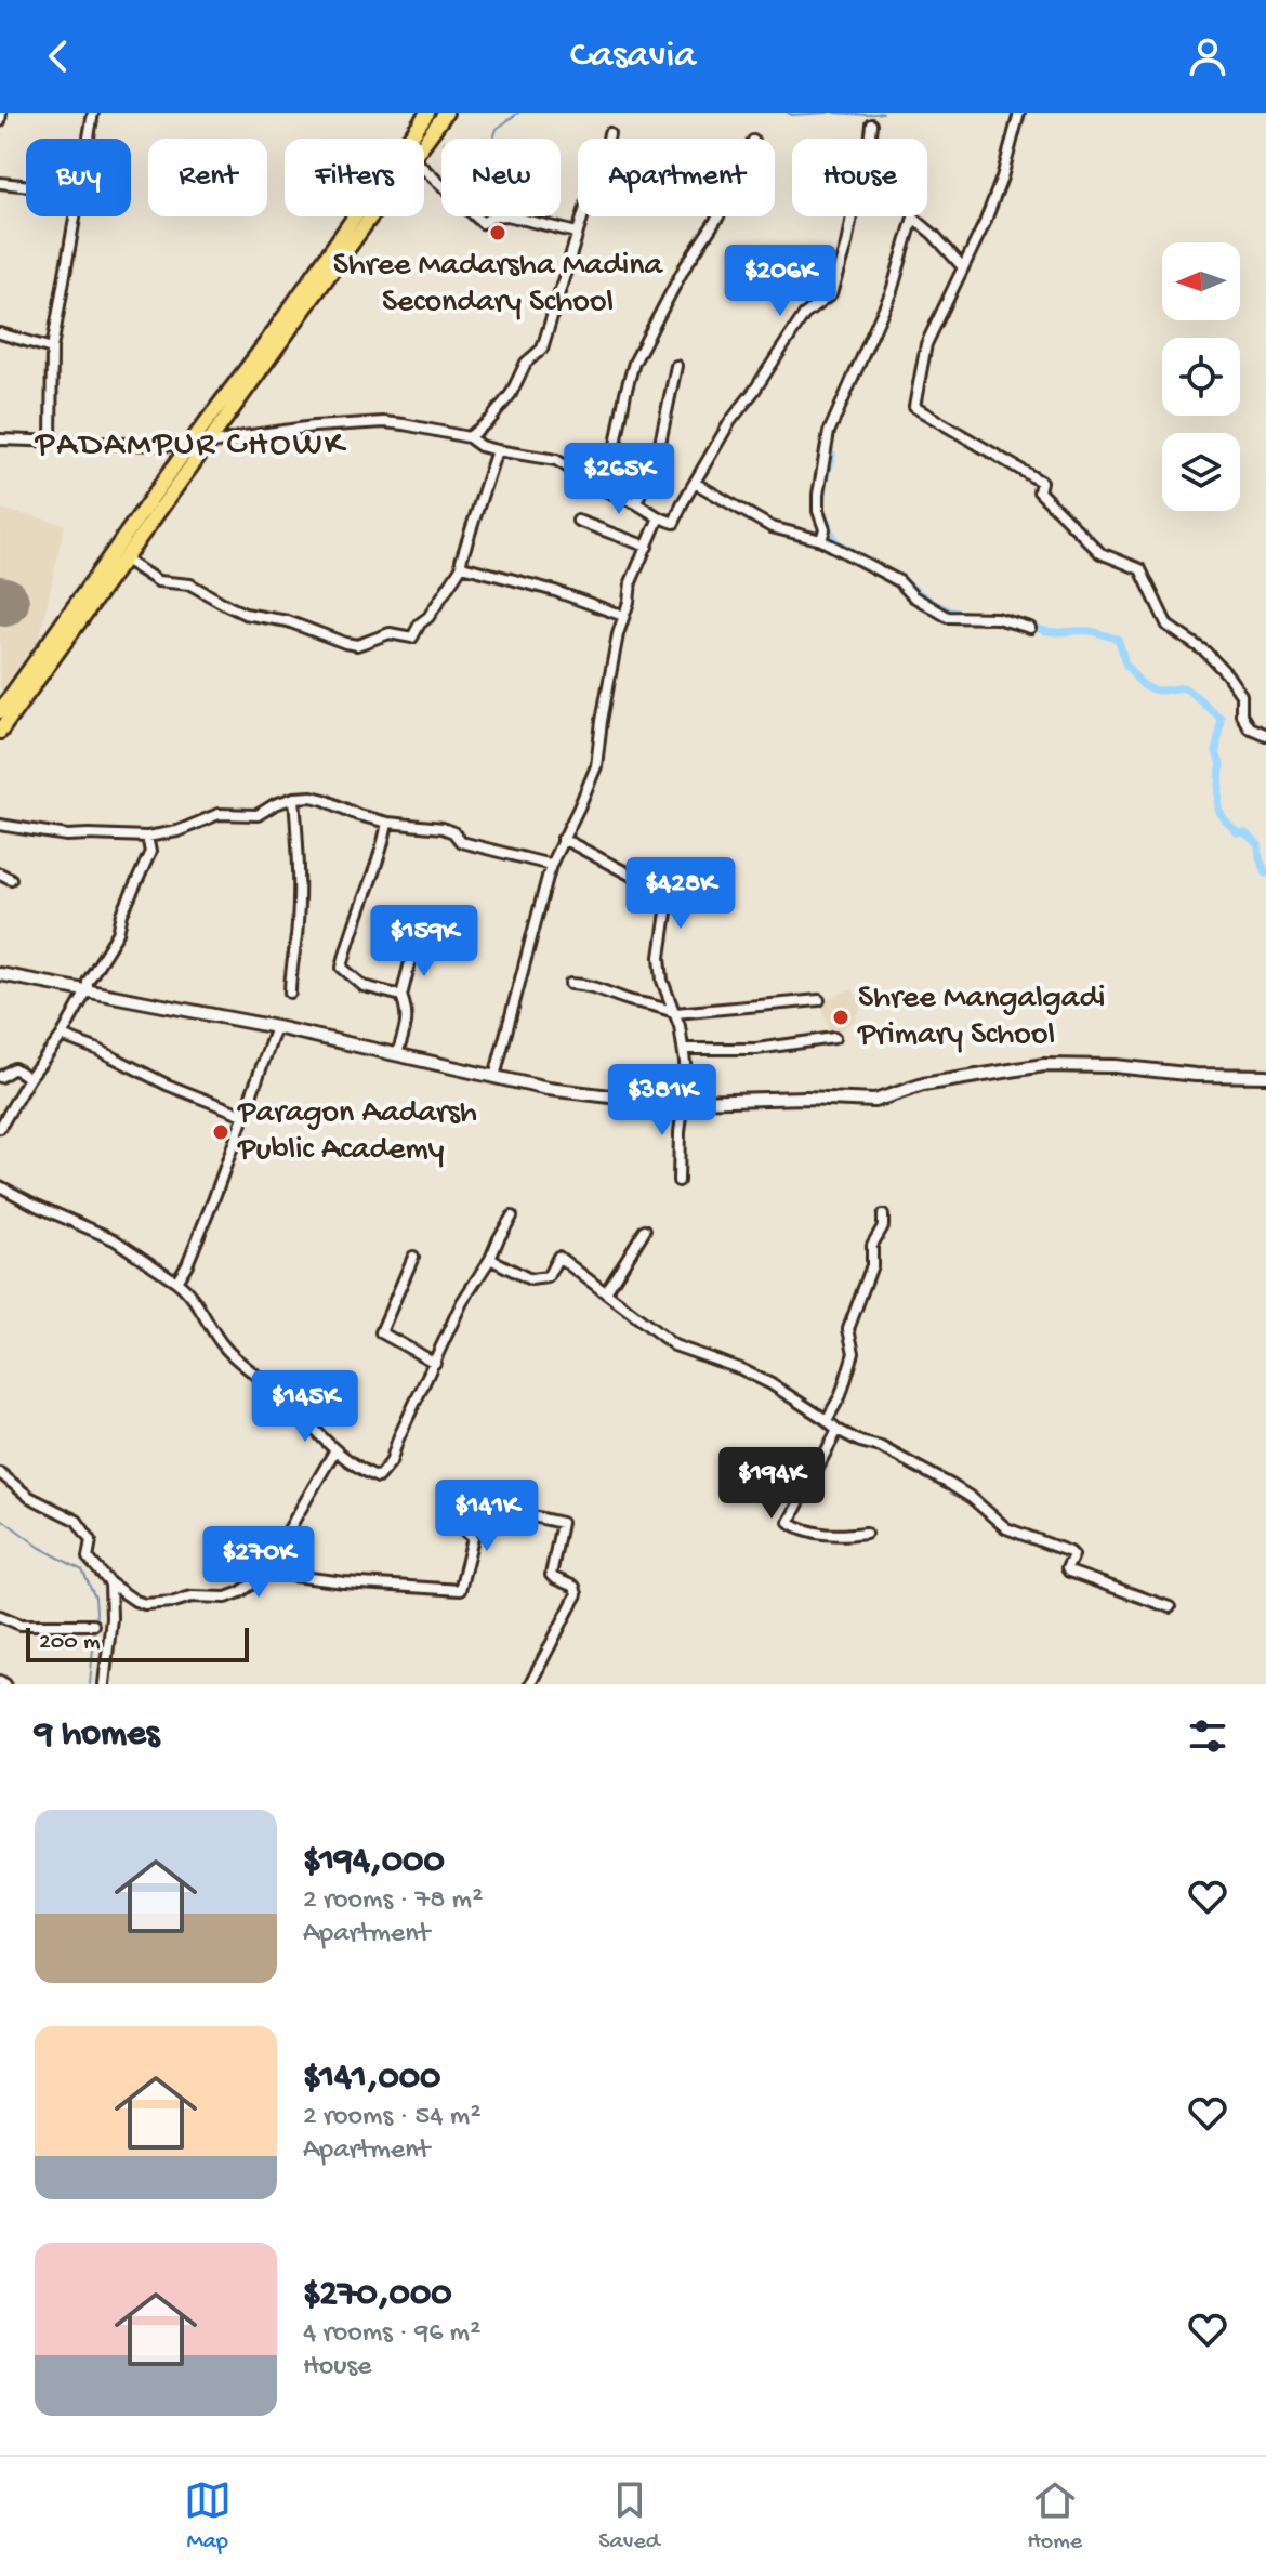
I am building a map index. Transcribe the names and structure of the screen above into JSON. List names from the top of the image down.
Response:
{
  "districts": ["PADAMPUR CHOWK"],
  "places": ["Shree Madarsha Madina Secondary School", "Shree Mangalgadi Primary School", "Paragon Aadarsh Public Academy"],
  "scale_bar": "200 m",
  "north": "left",
  "page": {
    "header": "Casavia",
    "chip": [
      "Buy",
      "Rent",
      "Filters",
      "New",
      "Apartment",
      "House"
    ],
    "price": [
      "$206K",
      "$265K",
      "$428K",
      "$159K",
      "$381K",
      "$145K",
      "$194K",
      "$141K",
      "$270K"
    ],
    "scale": "200 m",
    "heading": "9 homes",
    "list": [
      {
        "name": "$194,000",
        "note": "2 rooms · 78 m² · Apartment"
      },
      {
        "name": "$141,000",
        "note": "2 rooms · 54 m² · Apartment"
      },
      {
        "name": "$270,000",
        "note": "4 rooms · 96 m² · House"
      }
    ],
    "tabs": ["Map", "Saved", "Home"]
  }
}
